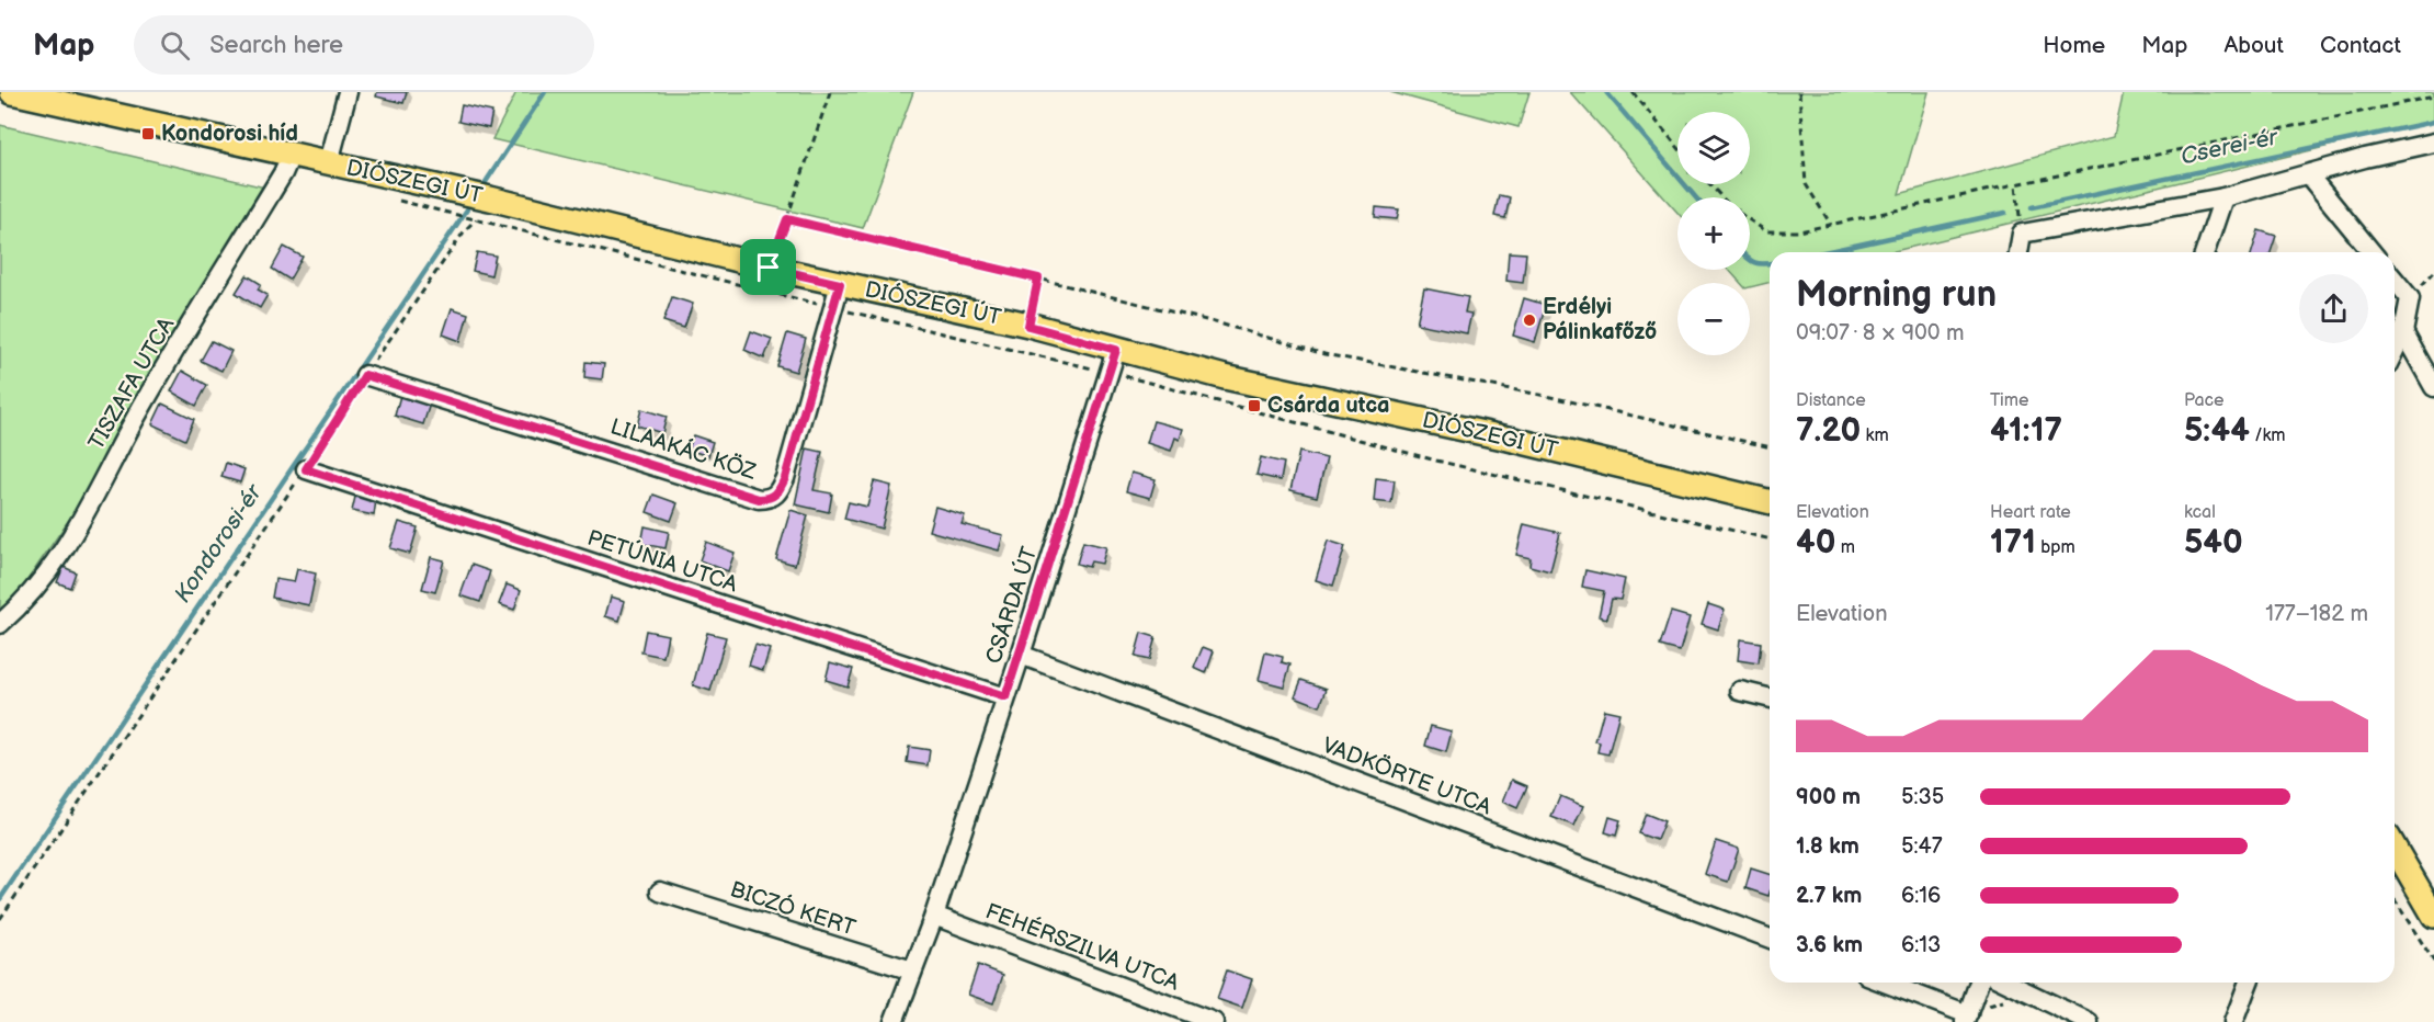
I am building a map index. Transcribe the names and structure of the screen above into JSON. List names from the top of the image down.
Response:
{
  "streets": {
    "main road": ["DIÓSZEGI ÚT"],
    "street": [
      "TISZAFA UTCA",
      "LILAAKÁC KÖZ",
      "PETÚNIA UTCA",
      "CSÁRDA ÚT",
      "VADKÖRTE UTCA",
      "BICZÓ KERT",
      "FEHÉRSZILVA UTCA"
    ]
  },
  "crossings": [
    ["DIÓSZEGI ÚT", "TISZAFA UTCA"],
    ["DIÓSZEGI ÚT", "LILAAKÁC KÖZ"],
    ["DIÓSZEGI ÚT", "CSÁRDA ÚT"],
    ["PETÚNIA UTCA", "CSÁRDA ÚT"],
    ["CSÁRDA ÚT", "VADKÖRTE UTCA"],
    ["CSÁRDA ÚT", "BICZÓ KERT"],
    ["CSÁRDA ÚT", "FEHÉRSZILVA UTCA"]
  ],
  "water": ["Cserei-ér", "Kondorosi-ér"],
  "places": {
    "transit": ["Kondorosi híd", "Csárda utca"],
    "other": ["Erdélyi Pálinkafőző"]
  },
  "page": {
    "header": "Map",
    "search": "Search here",
    "nav": [
      "Home",
      "Map",
      "About",
      "Contact"
    ],
    "map_buttons": ["+", "−"],
    "heading": ["Morning run", "09:07 · 8 × 900 m"],
    "stats": [
      ["Distance", "7.20 km"],
      ["Time", "41:17"],
      ["Pace", "5:44 /km"],
      ["Elevation", "40 m"],
      ["Heart rate", "171 bpm"],
      ["kcal", "540"]
    ],
    "chart": ["Elevation", "177–182 m"],
    "list": [
      {
        "name": "900 m",
        "note": "5:35"
      },
      {
        "name": "1.8 km",
        "note": "5:47"
      },
      {
        "name": "2.7 km",
        "note": "6:16"
      },
      {
        "name": "3.6 km",
        "note": "6:13"
      }
    ]
  }
}
